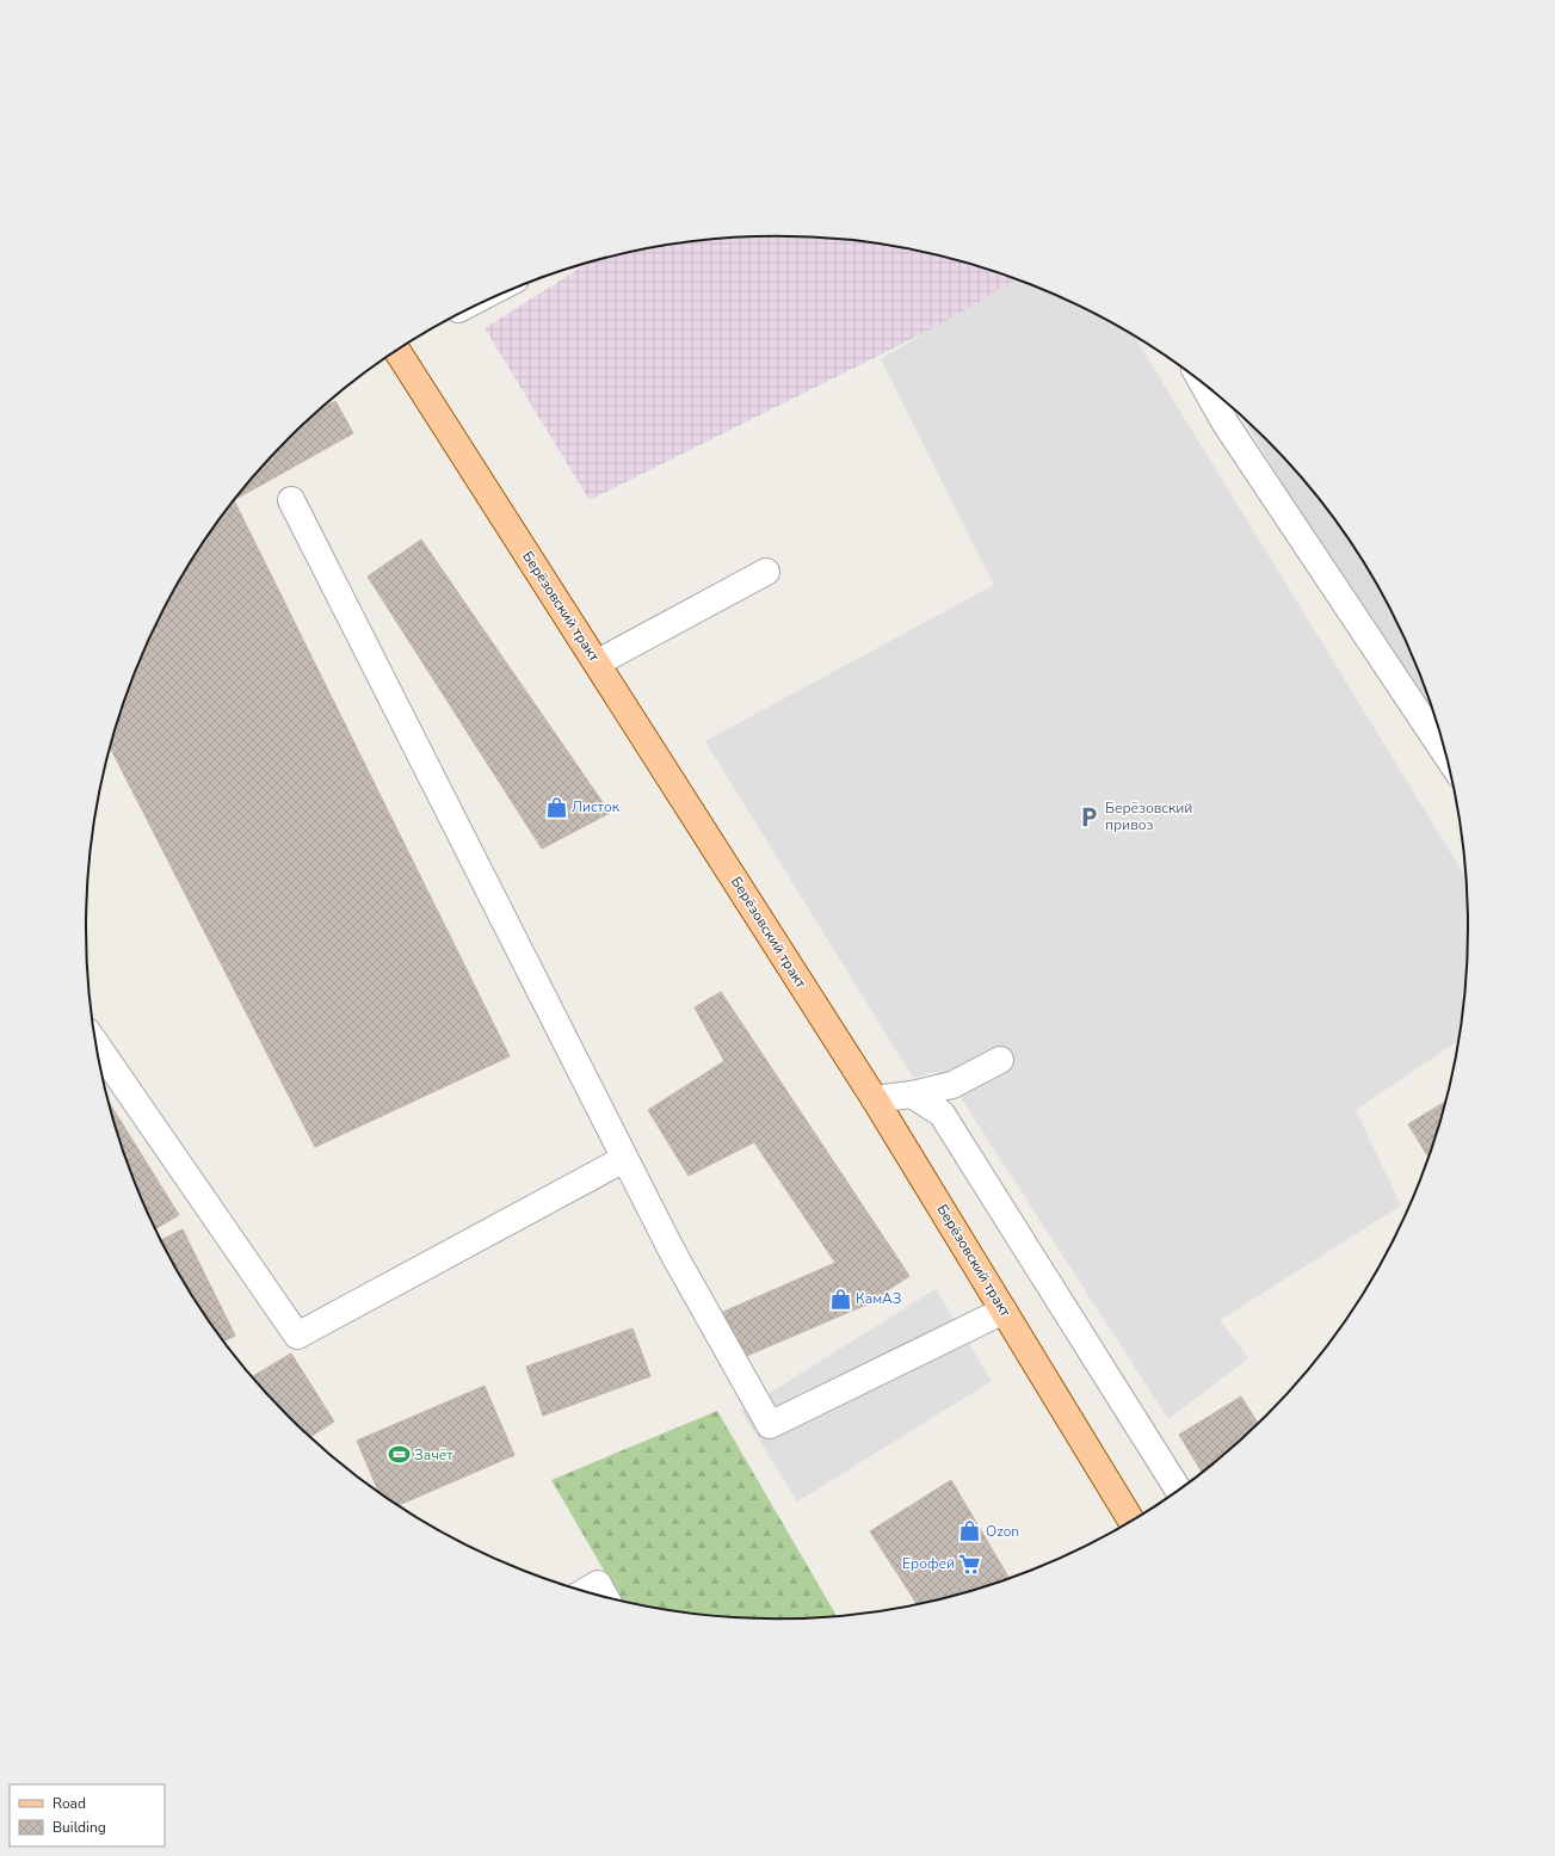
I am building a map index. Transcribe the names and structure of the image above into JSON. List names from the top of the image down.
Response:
{
  "streets": {
    "main road": ["Берёзовский тракт"]
  },
  "places": {
    "shop": ["Листок", "КамАЗ", "Ozon"],
    "parking": ["Берёзовский привоз"],
    "sports": ["Зачёт"],
    "supermarket": ["Ерофей"]
  },
  "legend": ["Road", "Building"]
}
